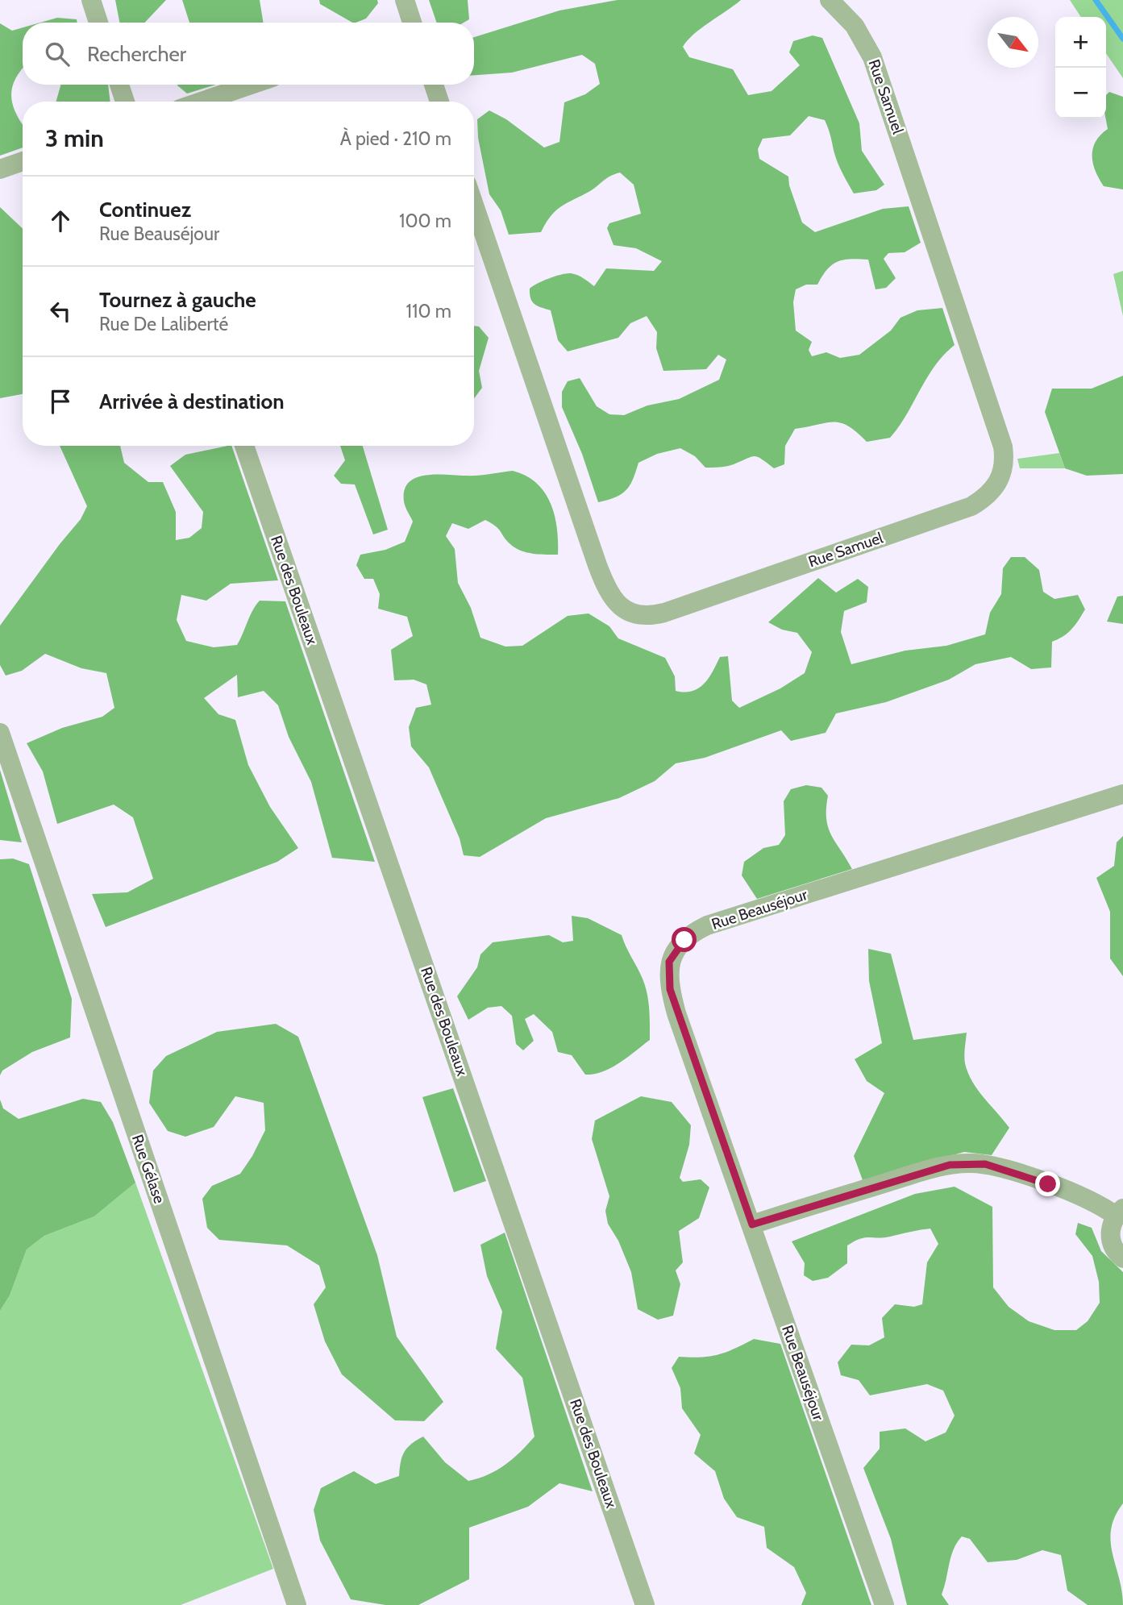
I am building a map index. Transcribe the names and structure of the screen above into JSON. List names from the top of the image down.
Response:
{
  "streets": {
    "street": [
      "Rue Samuel",
      "Rue des Bouleaux",
      "Rue Beauséjour",
      "Rue Gélase"
    ]
  },
  "north": "bottom right",
  "page": {
    "map_buttons": ["+", "−"],
    "search": "Rechercher",
    "heading": ["3 min", "À pied · 210 m"],
    "list": [
      ["Continuez", "Rue Beauséjour", "100 m"],
      ["Tournez à gauche", "Rue De Laliberté", "110 m"],
      "Arrivée à destination"
    ]
  }
}
